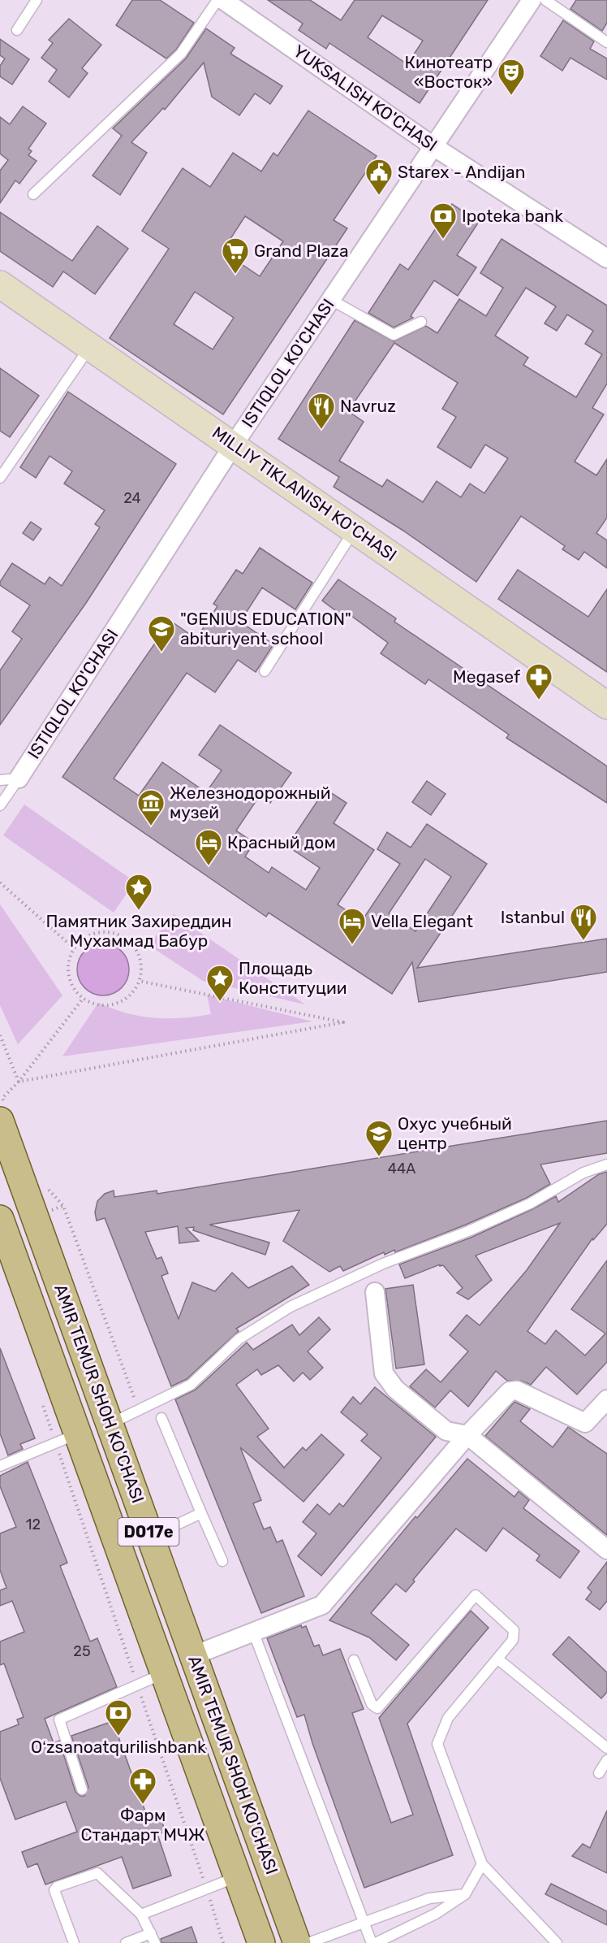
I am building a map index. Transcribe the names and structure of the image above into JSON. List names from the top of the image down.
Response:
{
  "streets": {
    "main road": ["AMIR TEMUR SHOH KO'CHASI", "D017e"],
    "street": ["YUKSALISH KO'CHASI", "ISTIQLOL KO'CHASI", "MILLIY TIKLANISH KO'CHASI"]
  },
  "crossings": [
    ["YUKSALISH KO'CHASI", "ISTIQLOL KO'CHASI"],
    ["ISTIQLOL KO'CHASI", "MILLIY TIKLANISH KO'CHASI"]
  ],
  "places": {
    "theatre": ["Кинотеатр «Восток»"],
    "public building": ["Starex - Andijan"],
    "bank": ["Ipoteka bank", "Oʻzsanoatqurilishbank"],
    "supermarket": ["Grand Plaza"],
    "restaurant": ["Navruz", "Istanbul"],
    "school or university": ["\"GENIUS EDUCATION\" abituriyent school", "Охус учебный центр"],
    "pharmacy": ["Megasef", "Фарм Стандарт МЧЖ"],
    "museum": ["Железнодорожный музей"],
    "hotel": ["Красный дом", "Vella Elegant"],
    "place": ["Памятник Захиреддин Мухаммад Бабур", "Площадь Конституции"]
  },
  "house_numbers": [
    "24",
    "44A",
    "12",
    "25"
  ]
}
